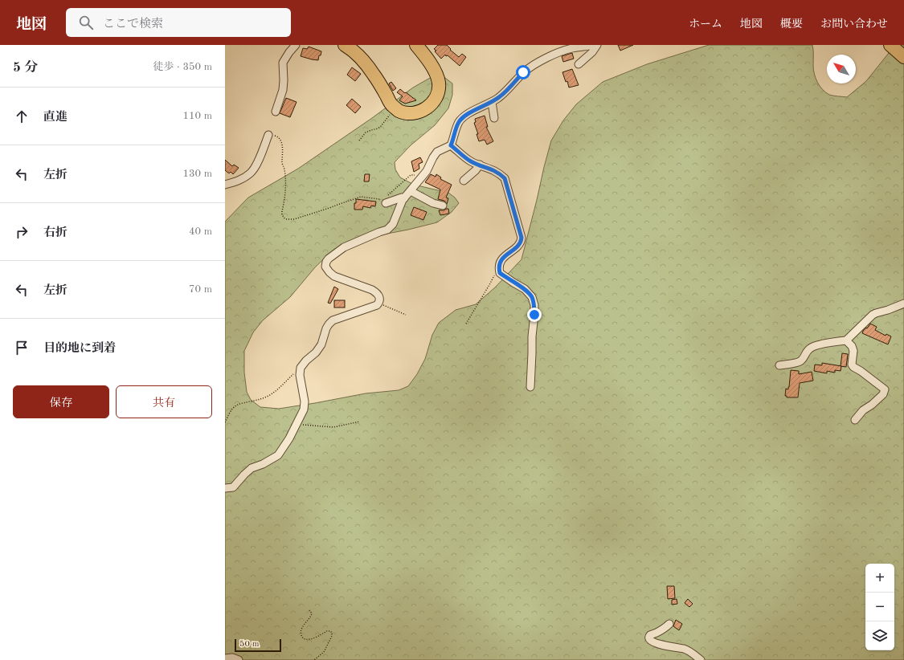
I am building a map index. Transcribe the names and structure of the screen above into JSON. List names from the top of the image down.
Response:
{
  "scale_bar": "50 m",
  "north": "top left",
  "page": {
    "header": "地図",
    "search": "ここで検索",
    "nav": [
      "ホーム",
      "地図",
      "概要",
      "お問い合わせ"
    ],
    "heading": ["5 分", "徒歩 · 350 m"],
    "list": [
      ["直進", "110 m"],
      ["左折", "130 m"],
      ["右折", "40 m"],
      ["左折", "70 m"],
      "目的地に到着"
    ],
    "buttons": ["保存", "共有"],
    "map_buttons": ["+", "−"],
    "scale": "50 m"
  }
}
